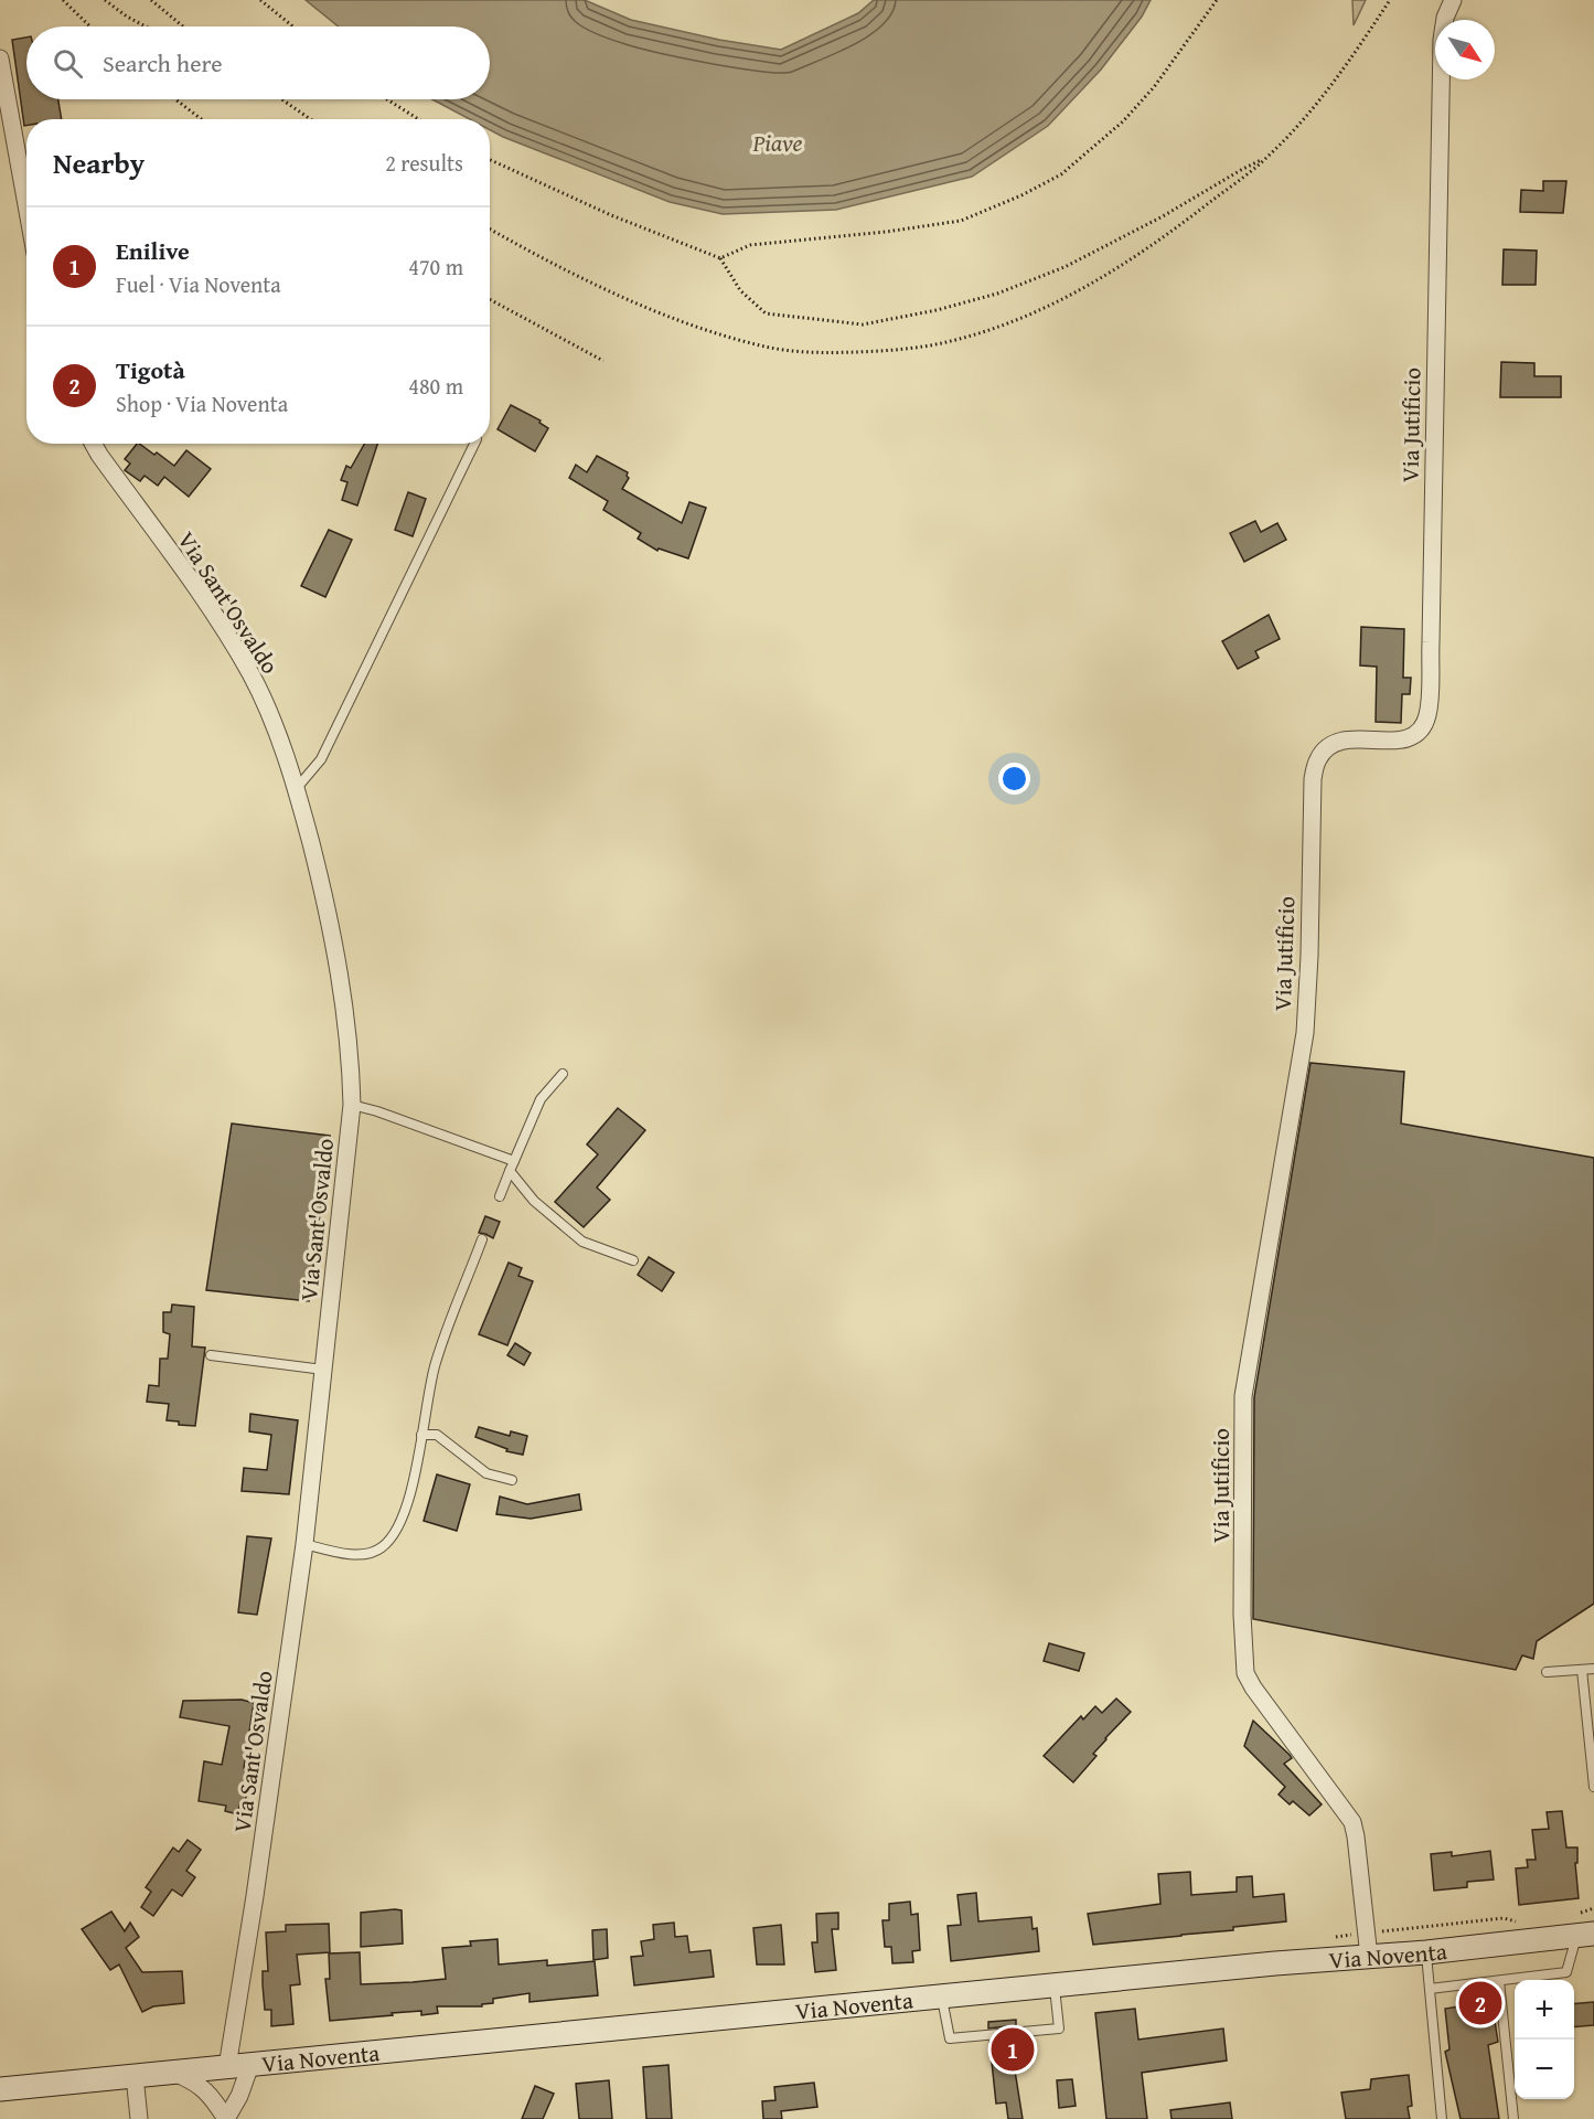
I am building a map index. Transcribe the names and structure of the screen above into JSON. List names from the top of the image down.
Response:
{
  "streets": {
    "main road": ["Via Noventa"],
    "street": ["Via Jutificio", "Via Sant'Osvaldo"]
  },
  "crossings": [
    ["Via Jutificio", "Via Noventa"],
    ["Via Sant'Osvaldo", "Via Noventa"]
  ],
  "water": ["Piave"],
  "north": "bottom right",
  "page": {
    "search": "Search here",
    "heading": ["Nearby", "2 results"],
    "list": [
      {
        "mark": "1",
        "name": "Enilive",
        "note": "Fuel · Via Noventa",
        "value": "470 m"
      },
      {
        "mark": "2",
        "name": "Tigotà",
        "note": "Shop · Via Noventa",
        "value": "480 m"
      }
    ],
    "pins": ["2", "1"],
    "map_buttons": ["+", "−"]
  }
}
